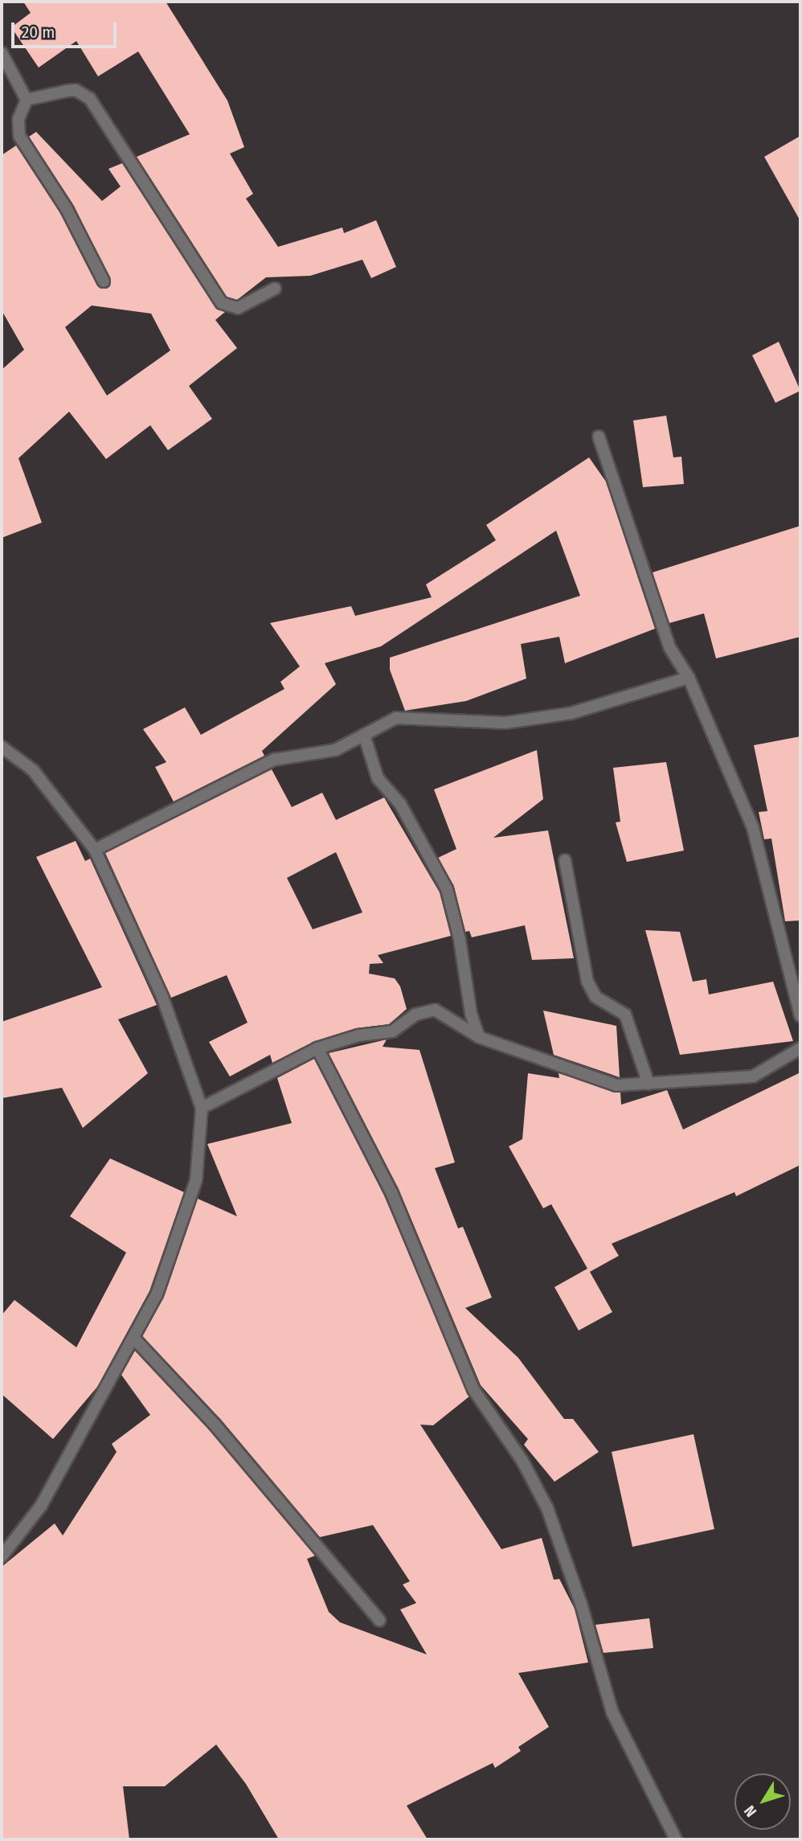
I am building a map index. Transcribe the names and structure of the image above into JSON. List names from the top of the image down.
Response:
{
  "scale_bar": "20 m",
  "north": "bottom left"
}
